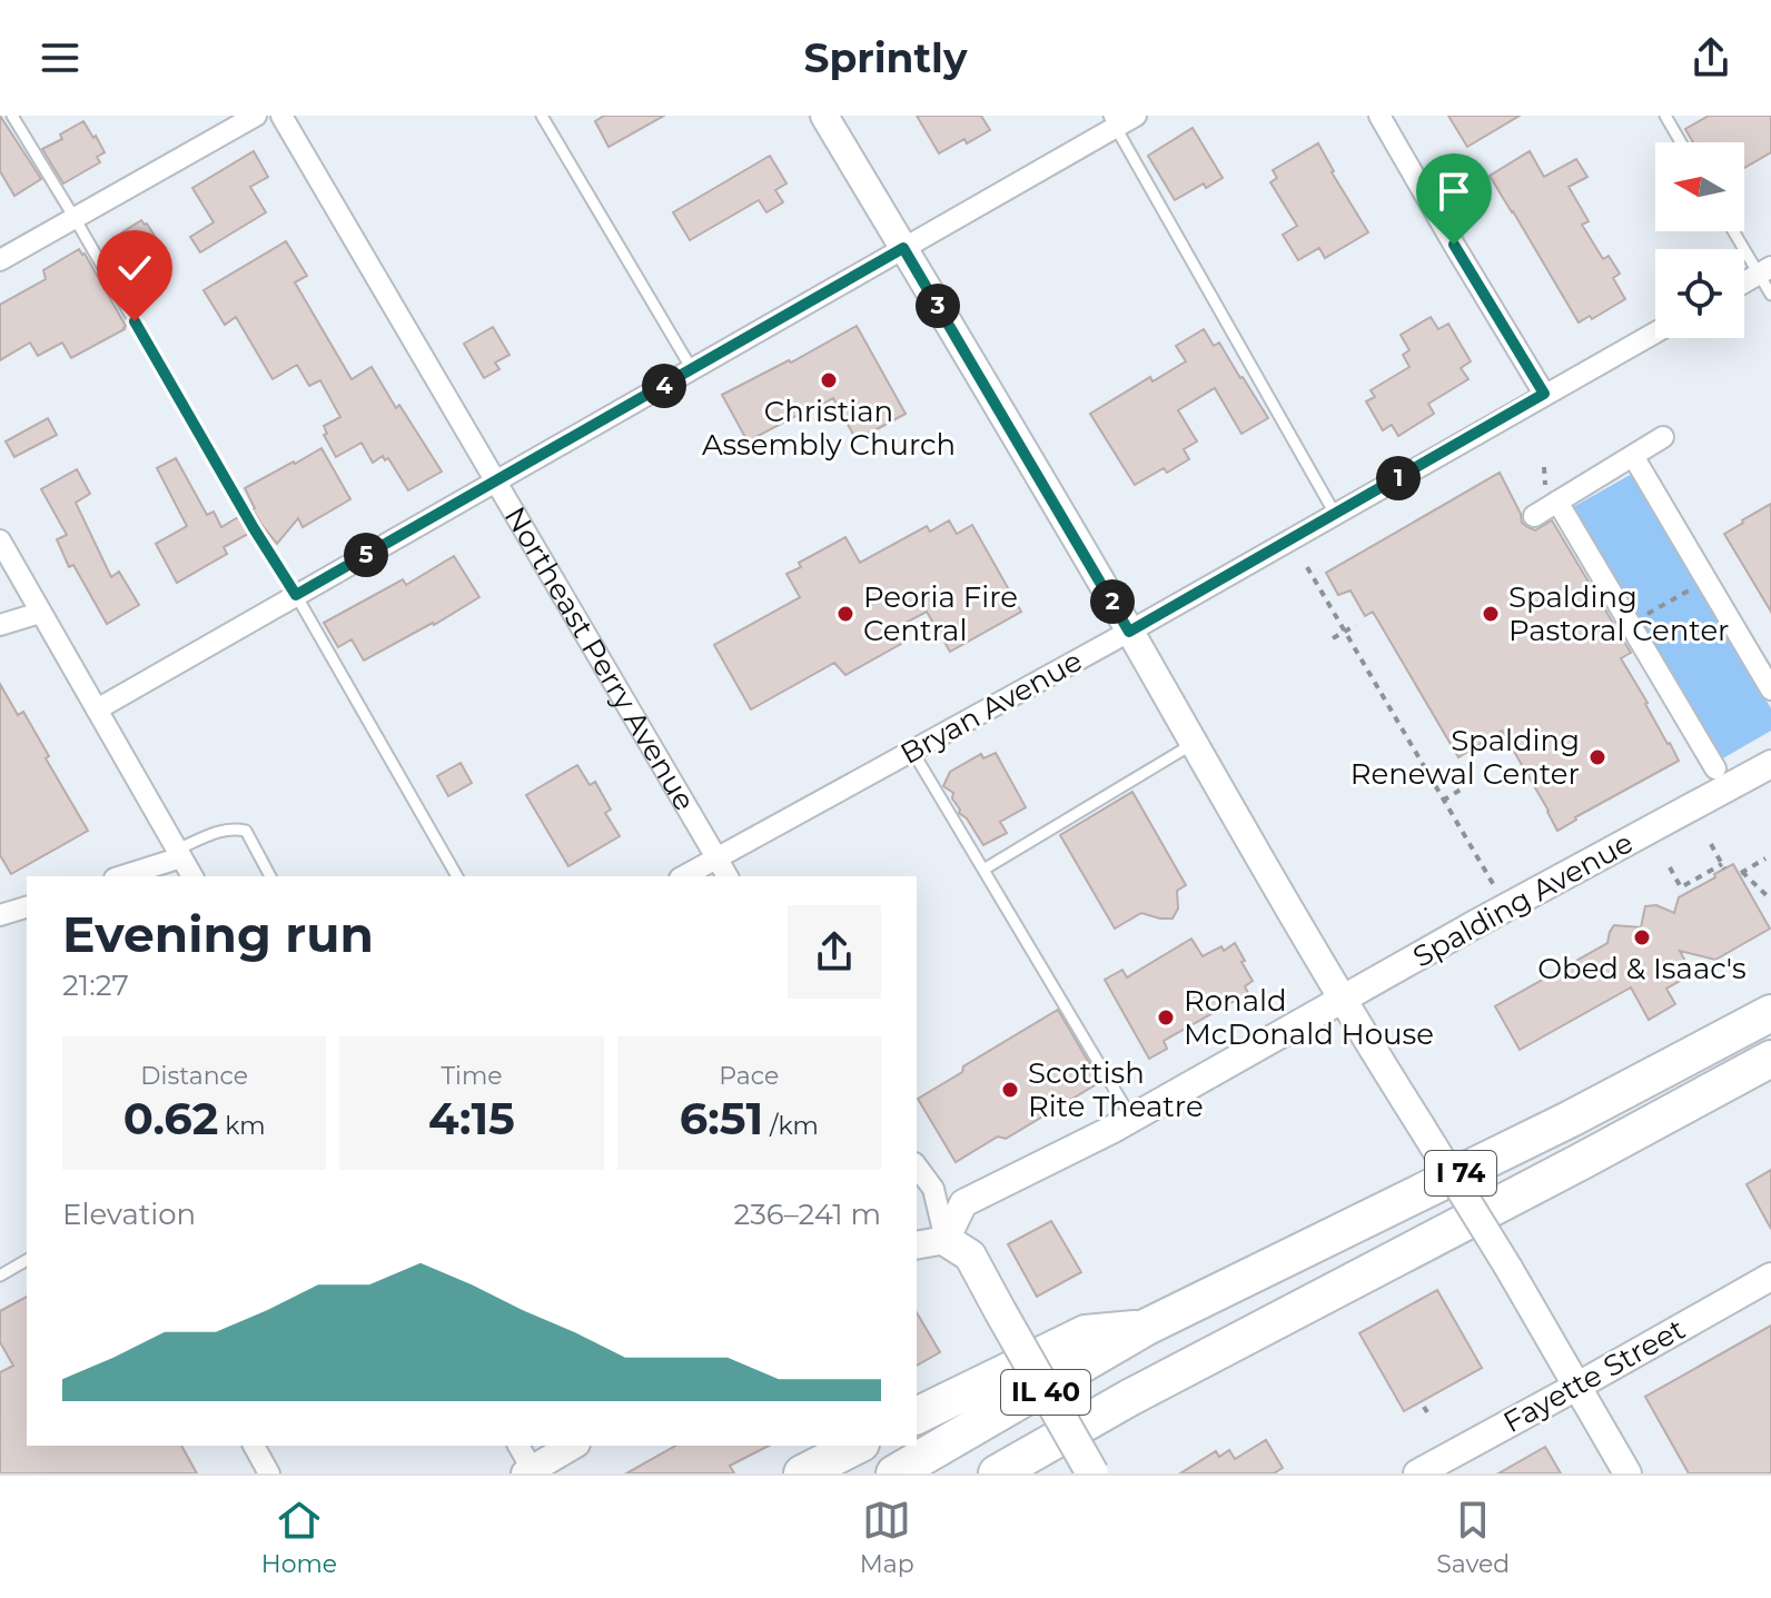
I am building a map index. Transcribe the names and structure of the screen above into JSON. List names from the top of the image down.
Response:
{
  "streets": {
    "highway": ["I 74"],
    "main road": ["IL 40"],
    "street": [
      "Northeast Perry Avenue",
      "Bryan Avenue",
      "Spalding Avenue",
      "Fayette Street"
    ]
  },
  "crossings": [
    ["Northeast Perry Avenue", "Bryan Avenue"],
    ["Spalding Avenue", "IL 40"]
  ],
  "places": [
    "Christian Assembly Church",
    "Peoria Fire Central",
    "Spalding Pastoral Center",
    "Spalding Renewal Center",
    "Obed & Isaac's",
    "Ronald McDonald House",
    "Scottish Rite Theatre"
  ],
  "north": "left",
  "page": {
    "header": "Sprintly",
    "pins": [
      "3",
      "4",
      "1",
      "5",
      "2"
    ],
    "heading": ["Evening run", "21:27"],
    "stats": [
      ["Distance", "0.62 km"],
      ["Time", "4:15"],
      ["Pace", "6:51 /km"]
    ],
    "chart": ["Elevation", "236–241 m"],
    "tabs": ["Home", "Map", "Saved"]
  }
}
